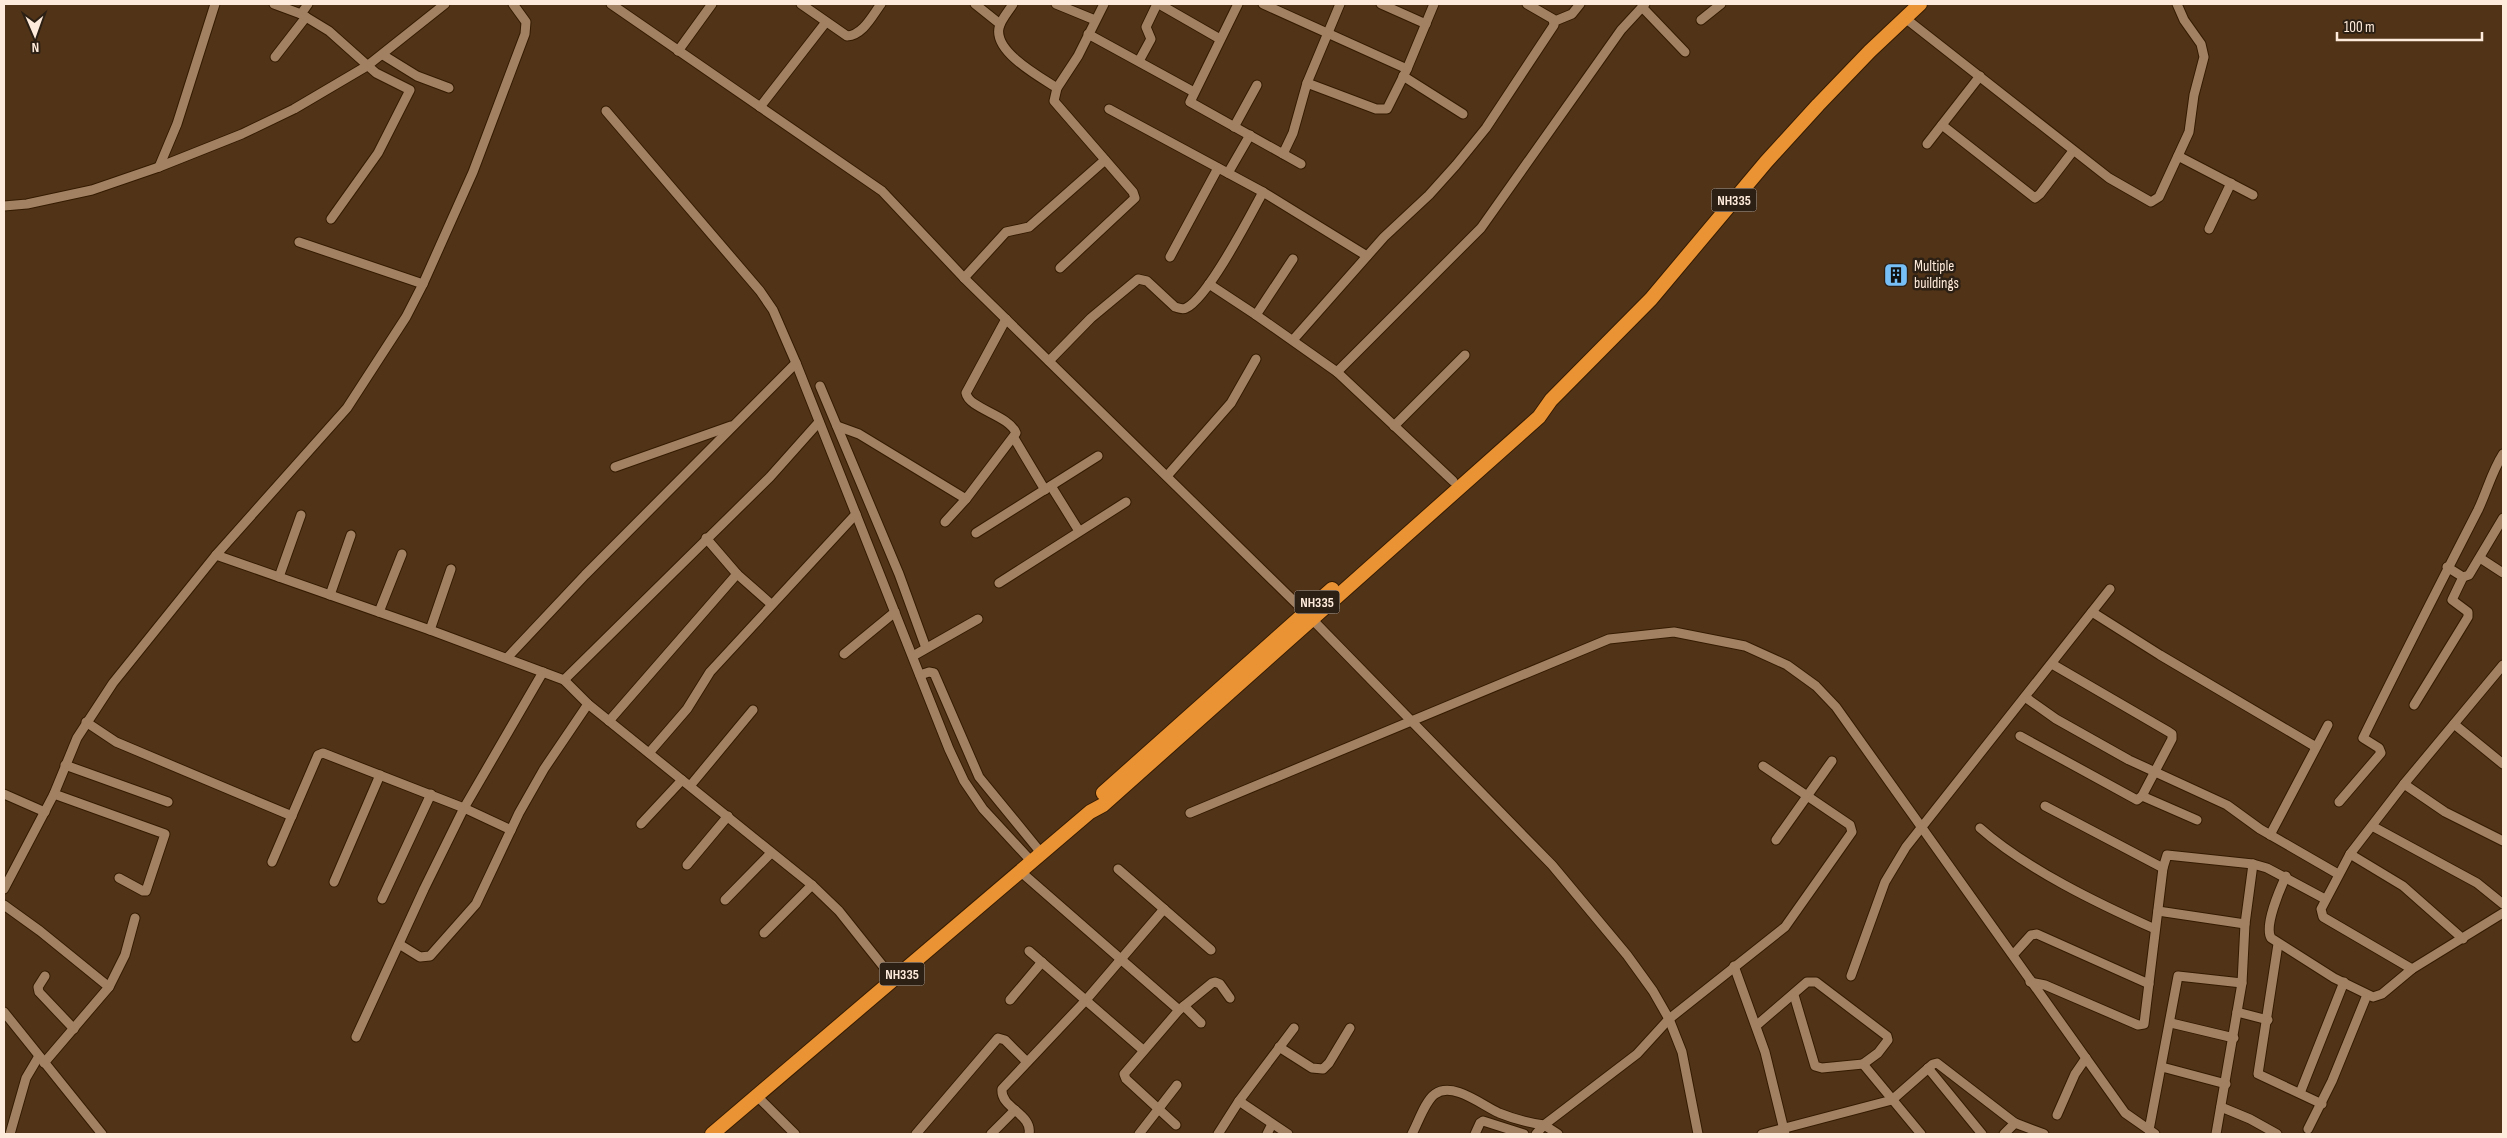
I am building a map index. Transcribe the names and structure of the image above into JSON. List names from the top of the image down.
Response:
{
  "streets": {
    "highway": ["NH335"]
  },
  "places": {
    "building": ["Multiple buildings"]
  },
  "scale_bar": "100 m",
  "north": "bottom"
}
